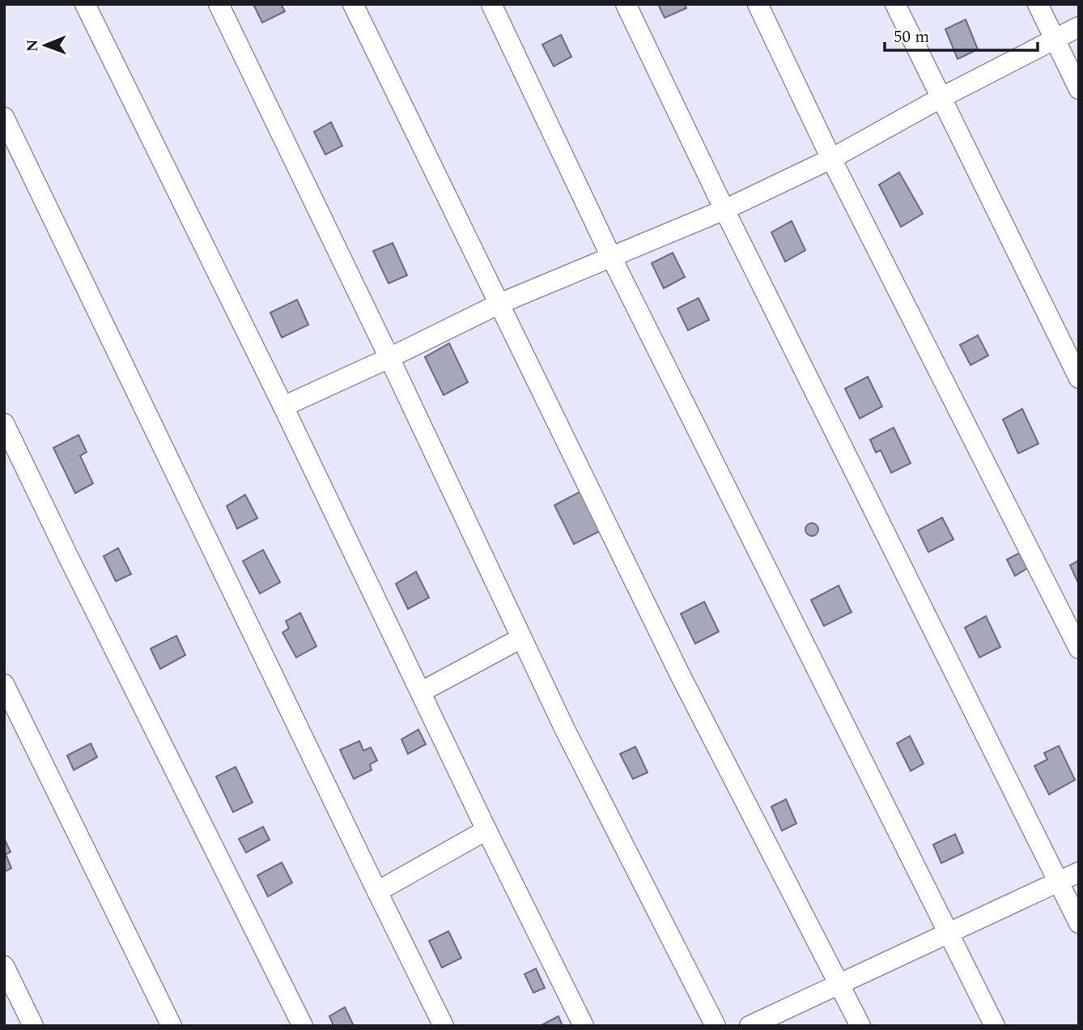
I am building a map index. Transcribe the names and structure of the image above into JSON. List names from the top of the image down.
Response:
{
  "scale_bar": "50 m",
  "north": "left"
}
